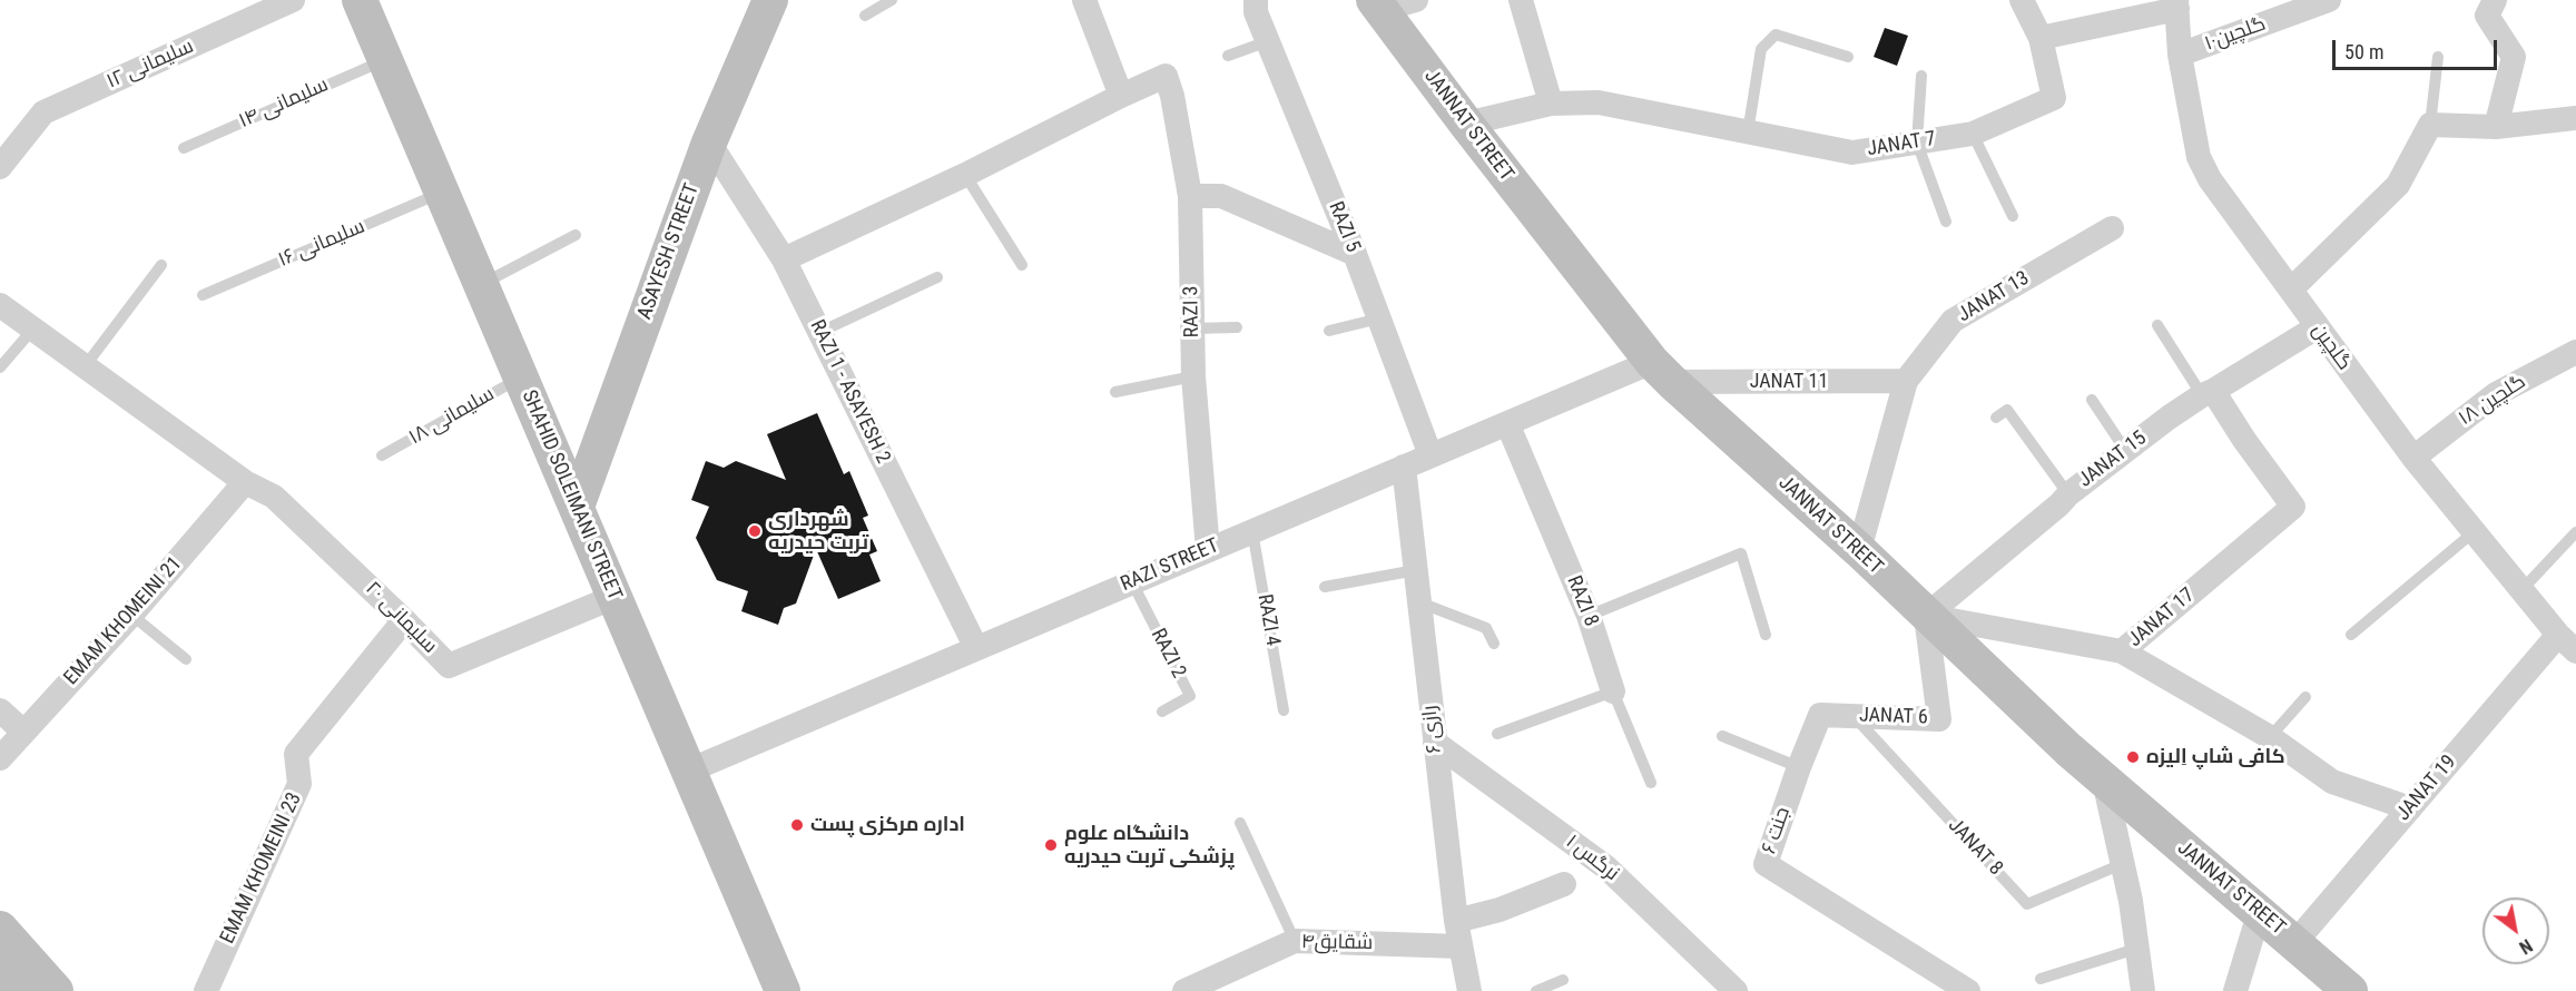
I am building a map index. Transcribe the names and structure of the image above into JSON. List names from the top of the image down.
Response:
{
  "streets": {
    "street": [
      "گلچین۱۰",
      "سلیمانی ۱۲",
      "JANNAT STREET",
      "JANAT 7",
      "RAZI 5",
      "ASAYESH STREET",
      "JANAT 13",
      "RAZI 3",
      "گلچین",
      "JANAT 11",
      "RAZI 1 - ASAYESH 2",
      "گلچین ۱۸",
      "JANAT 15",
      "SHAHID SOLEIMANI STREET",
      "RAZI STREET",
      "RAZI 8",
      "سلیمانی ۲۰",
      "JANAT 17",
      "EMAM KHOMEINI 21",
      "JANAT 6",
      "رازی ۶",
      "JANAT 19",
      "جنت ۶",
      "نرگس ۱",
      "EMAM KHOMEINI 23",
      "شقایق۴"
    ],
    "lane": [
      "سلیمانی ۱۴",
      "سلیمانی ۱۶",
      "سلیمانی ۱۸",
      "RAZI 4",
      "RAZI 2",
      "JANAT 8"
    ]
  },
  "crossings": [
    ["گلچین۱۰", "گلچین"],
    ["سلیمانی ۱۴", "SHAHID SOLEIMANI STREET"],
    ["JANNAT STREET", "JANAT 7"],
    ["JANNAT STREET", "JANAT 13"],
    ["JANNAT STREET", "JANAT 11"],
    ["JANNAT STREET", "JANAT 15"],
    ["JANNAT STREET", "RAZI STREET"],
    ["JANNAT STREET", "JANAT 17"],
    ["JANNAT STREET", "JANAT 19"],
    ["RAZI 5", "RAZI STREET"],
    ["سلیمانی ۱۶", "SHAHID SOLEIMANI STREET"],
    ["ASAYESH STREET", "RAZI 1 - ASAYESH 2"],
    ["ASAYESH STREET", "SHAHID SOLEIMANI STREET"],
    ["JANAT 13", "JANAT 11"],
    ["RAZI 3", "RAZI STREET"],
    ["گلچین", "گلچین ۱۸"],
    ["گلچین", "JANAT 15"],
    ["گلچین", "JANAT 19"],
    ["JANAT 11", "RAZI STREET"],
    ["RAZI 1 - ASAYESH 2", "RAZI STREET"],
    ["سلیمانی ۱۸", "SHAHID SOLEIMANI STREET"],
    ["JANAT 15", "JANAT 17"],
    ["SHAHID SOLEIMANI STREET", "RAZI STREET"],
    ["SHAHID SOLEIMANI STREET", "سلیمانی ۲۰"],
    ["RAZI STREET", "RAZI 8"],
    ["RAZI STREET", "RAZI 4"],
    ["RAZI STREET", "RAZI 2"],
    ["RAZI STREET", "رازی ۶"],
    ["سلیمانی ۲۰", "EMAM KHOMEINI 21"],
    ["سلیمانی ۲۰", "EMAM KHOMEINI 23"],
    ["JANAT 6", "جنت ۶"],
    ["JANAT 6", "JANAT 8"],
    ["رازی ۶", "نرگس ۱"],
    ["رازی ۶", "شقایق۴"]
  ],
  "places": [
    "شهرداری تربت حیدریه",
    "کافی شاپ اِلیزه",
    "اداره مرکزی پست",
    "دانشگاه علوم پزشکی تربت حیدریه"
  ],
  "scale_bar": "50 m",
  "north": "bottom right"
}
